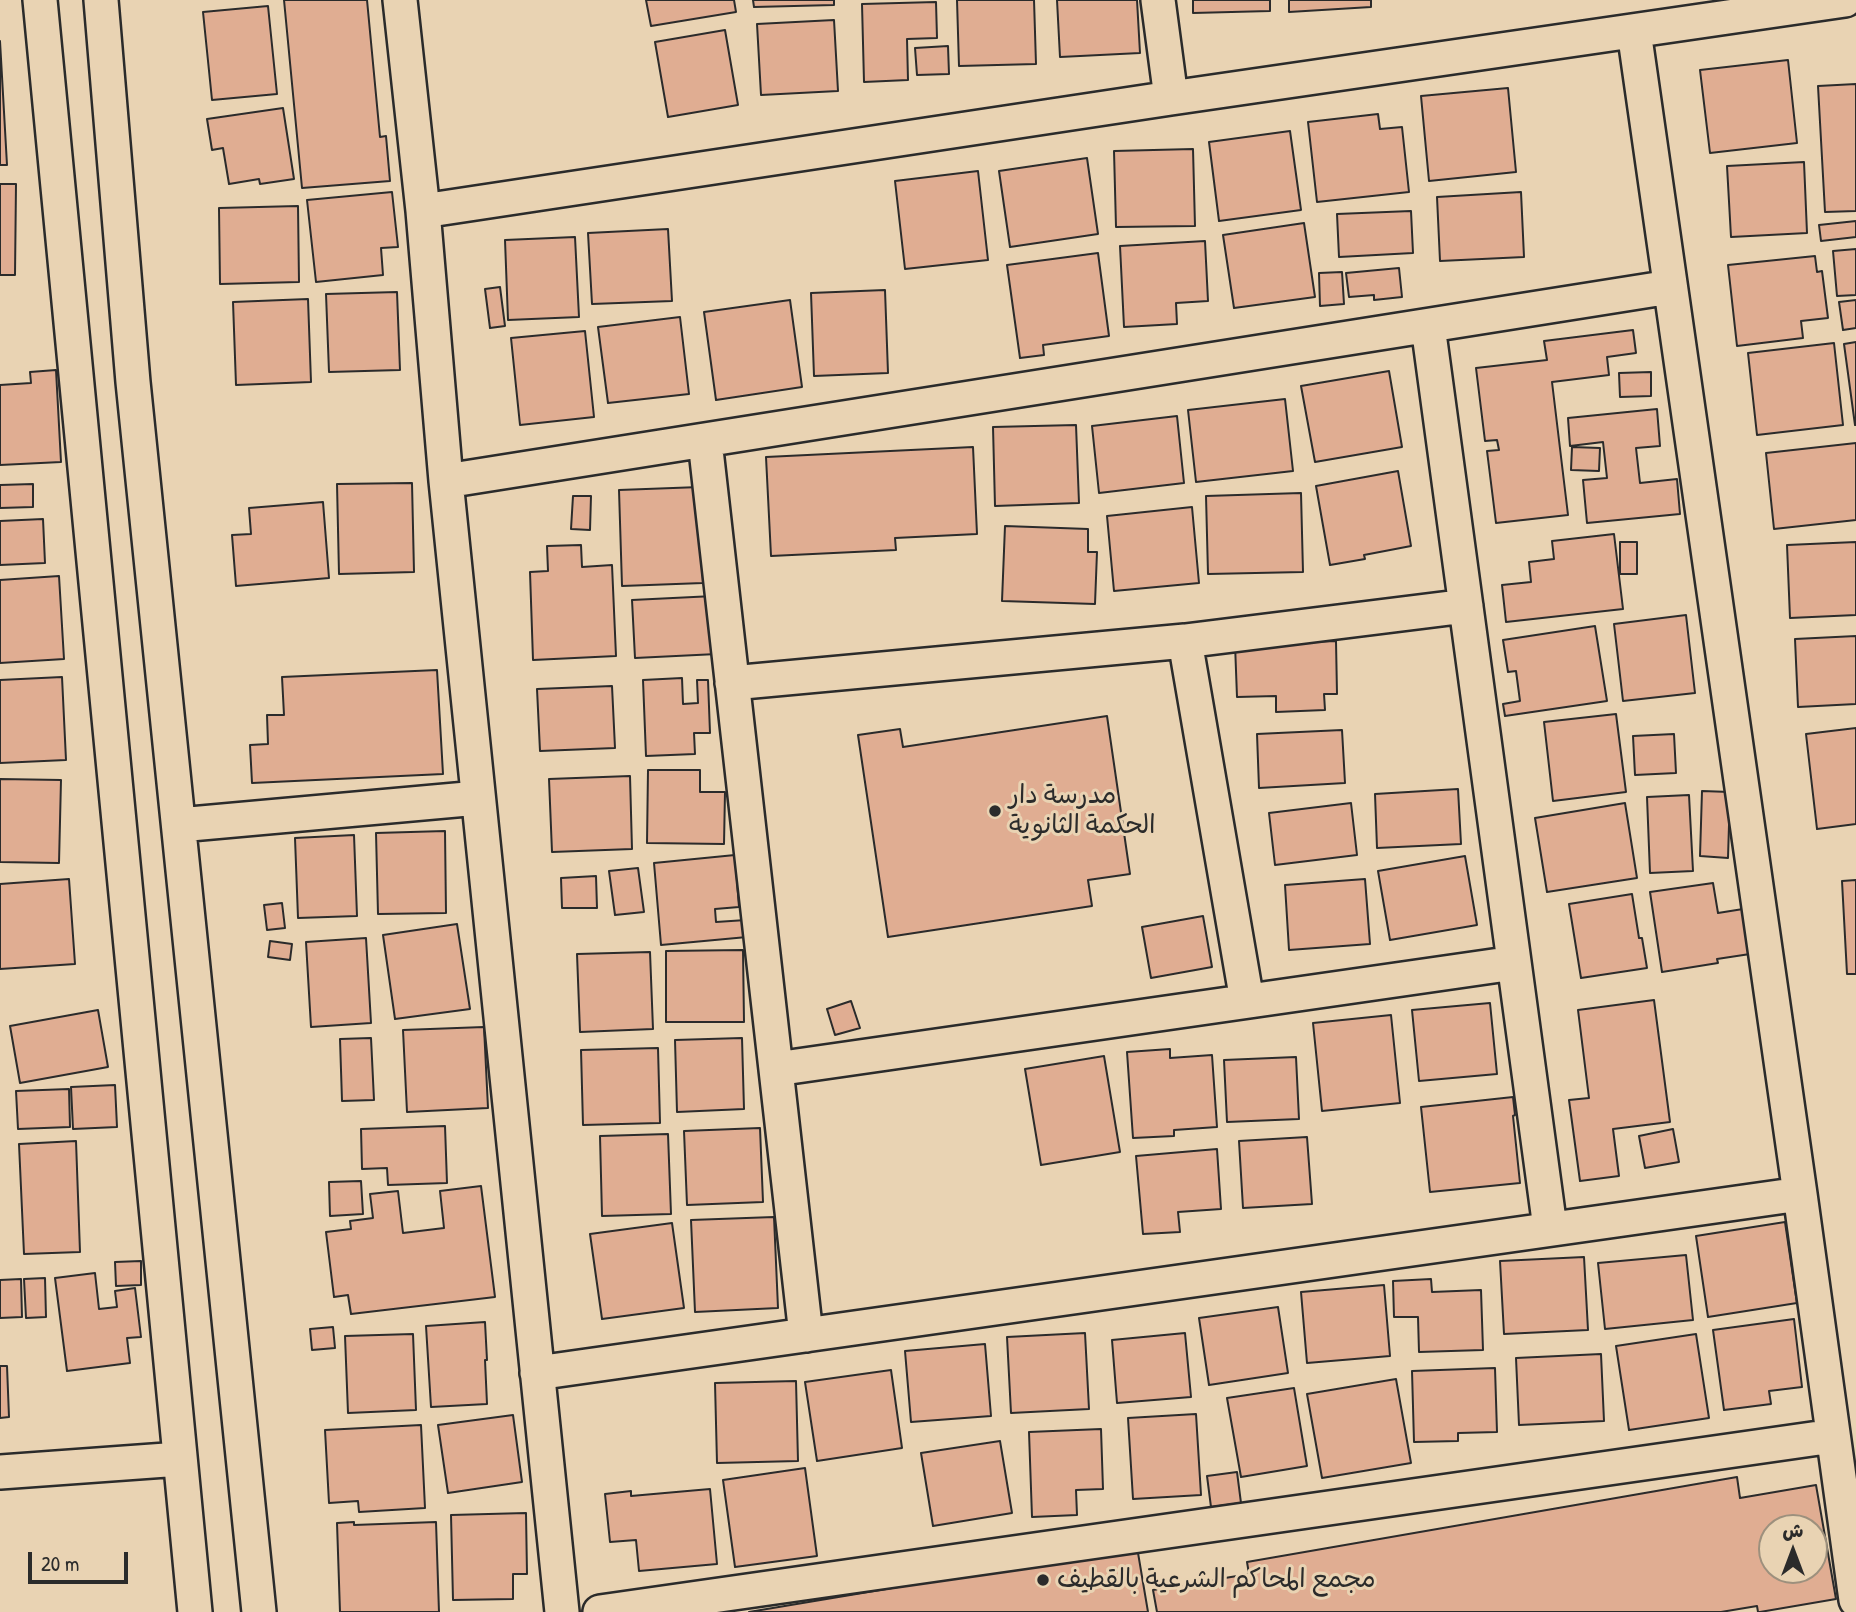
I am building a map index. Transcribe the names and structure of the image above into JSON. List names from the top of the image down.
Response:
{
  "places": ["مدرسة دار الحكمة الثانوية", "مجمع المحاكم الشرعية بالقطيف"],
  "scale_bar": "20 m",
  "north": "top"
}
